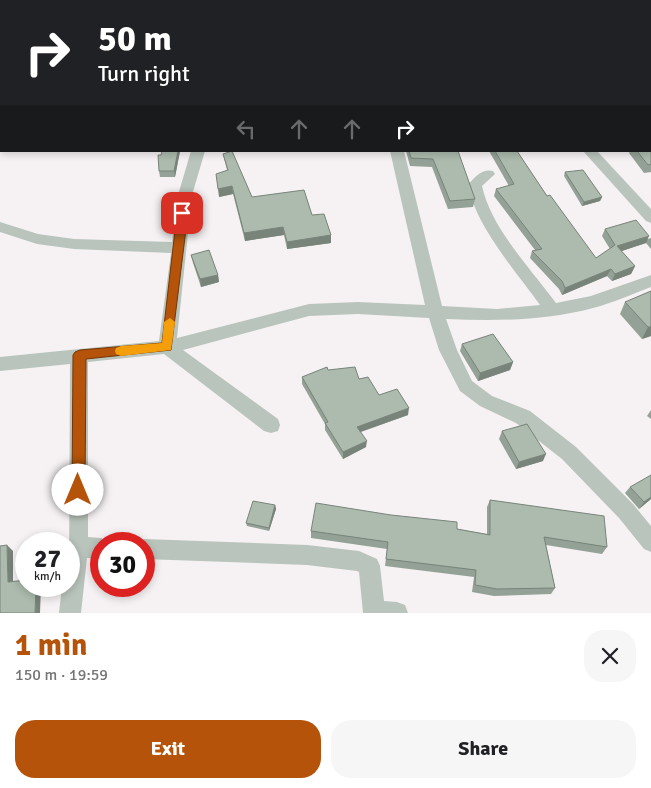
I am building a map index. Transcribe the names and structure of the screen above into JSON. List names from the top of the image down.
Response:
{
  "page": {
    "turn": ["50 m", "Turn right"],
    "speed": "27 km/h",
    "limit": "30",
    "heading": ["1 min", "150 m · 19:59"],
    "buttons": ["Exit", "Share"]
  }
}
